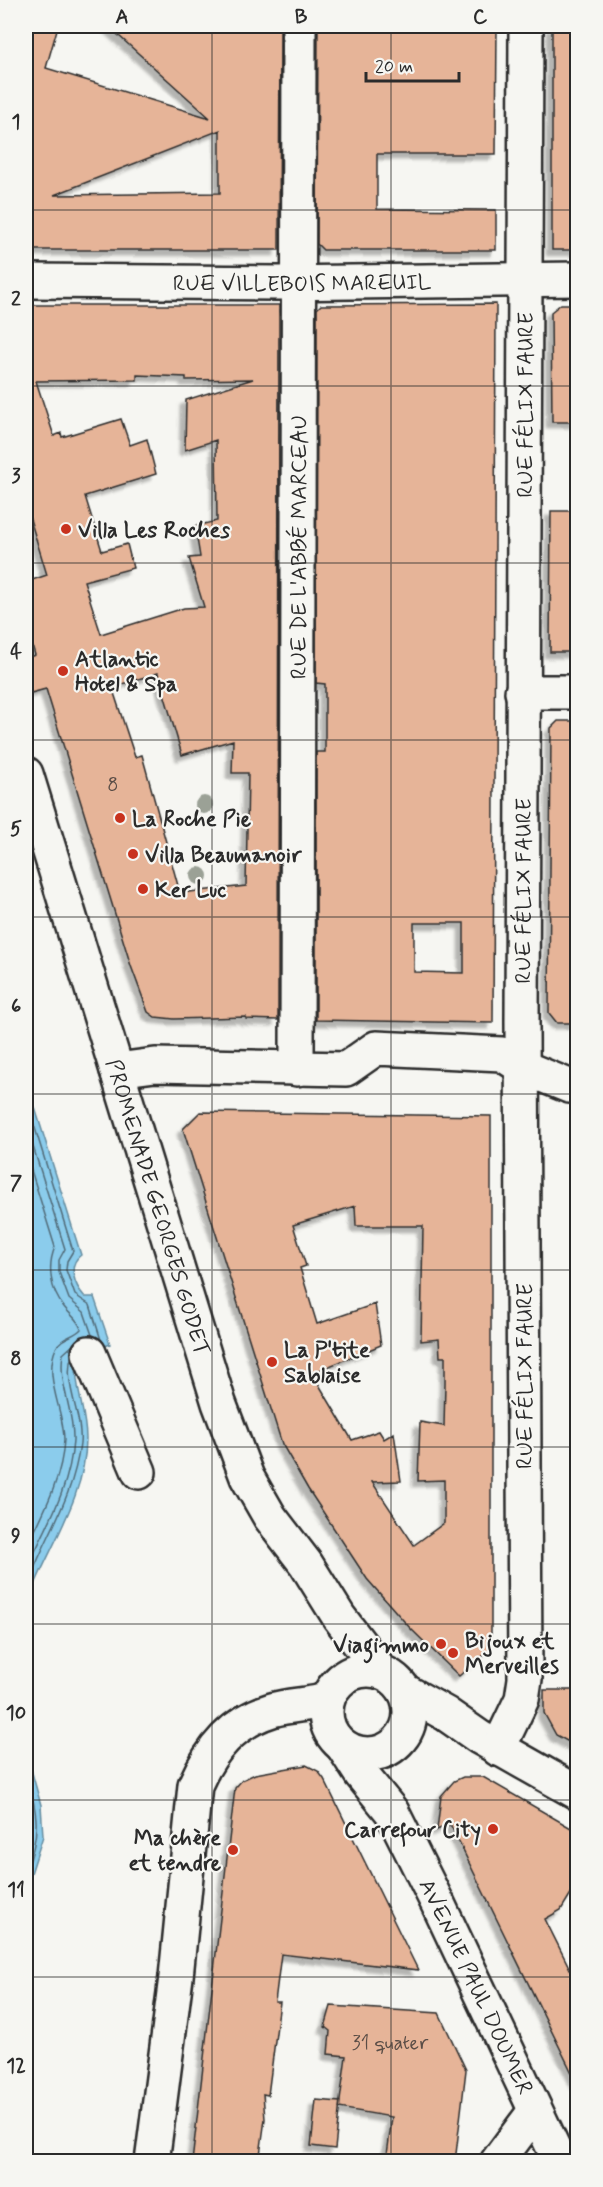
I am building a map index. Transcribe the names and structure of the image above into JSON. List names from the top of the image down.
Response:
{
  "streets": {
    "street": [
      "RUE VILLEBOIS MAREUIL",
      "RUE FÉLIX FAURE",
      "RUE DE L'ABBÉ MARCEAU",
      "PROMENADE GEORGES GODET",
      "AVENUE PAUL DOUMER"
    ]
  },
  "crossings": [
    ["RUE VILLEBOIS MAREUIL", "RUE FÉLIX FAURE"],
    ["RUE VILLEBOIS MAREUIL", "RUE DE L'ABBÉ MARCEAU"],
    ["PROMENADE GEORGES GODET", "AVENUE PAUL DOUMER"]
  ],
  "places": [
    "Villa Les Roches",
    "Atlantic Hotel & Spa",
    "La Roche Pie",
    "Villa Beaumanoir",
    "Ker Luc",
    "La P'tite Sablaise",
    "Viagimmo",
    "Bijoux et Merveilles",
    "Carrefour City",
    "Ma chère et tendre"
  ],
  "house_numbers": ["8", "31 quater"],
  "scale_bar": "20 m",
  "grid": {
    "columns": ["A", "B", "C"],
    "rows": [
      "1",
      "2",
      "3",
      "4",
      "5",
      "6",
      "7",
      "8",
      "9",
      "10",
      "11",
      "12"
    ]
  }
}
